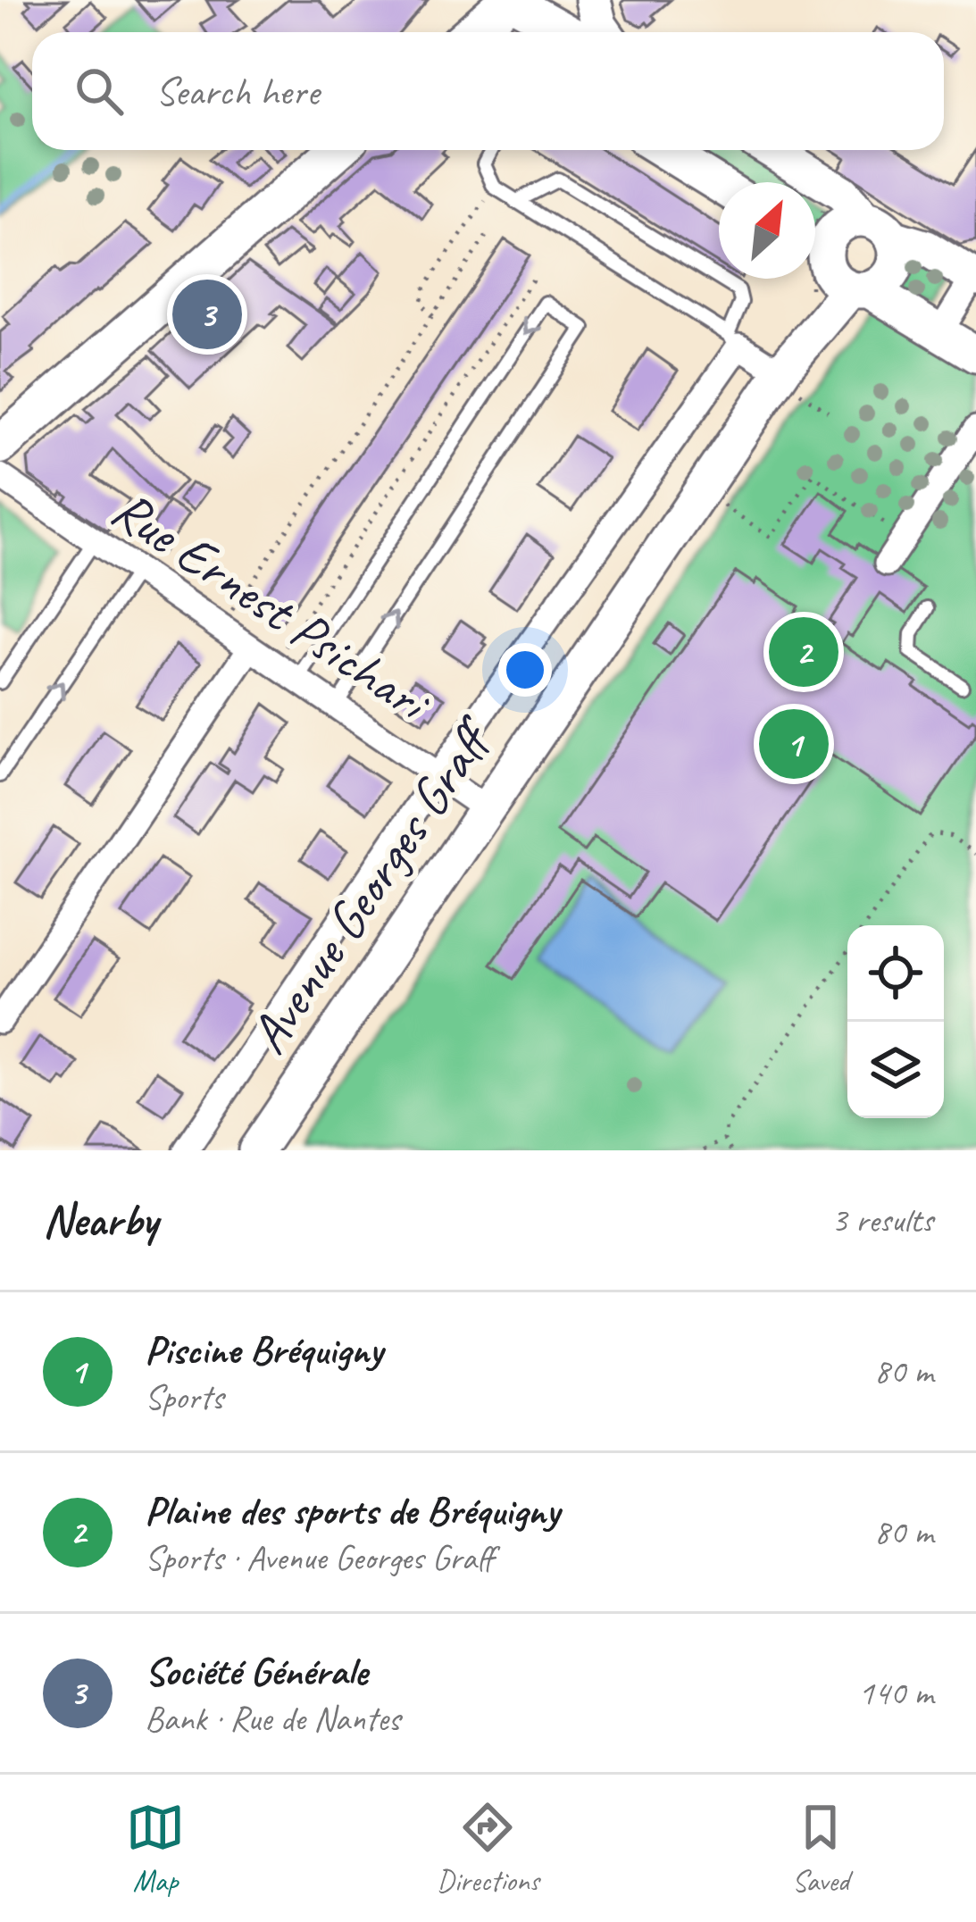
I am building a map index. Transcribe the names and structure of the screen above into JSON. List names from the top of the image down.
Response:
{
  "streets": {
    "street": ["Rue Ernest Psichari", "Avenue Georges Graff"]
  },
  "crossings": [
    ["Rue Ernest Psichari", "Avenue Georges Graff"]
  ],
  "north": "top right",
  "page": {
    "search": "Search here",
    "pins": ["3", "2", "1"],
    "heading": ["Nearby", "3 results"],
    "list": [
      {
        "mark": "1",
        "name": "Piscine Bréquigny",
        "note": "Sports",
        "value": "80 m"
      },
      {
        "mark": "2",
        "name": "Plaine des sports de Bréquigny",
        "note": "Sports · Avenue Georges Graff",
        "value": "80 m"
      },
      {
        "mark": "3",
        "name": "Société Générale",
        "note": "Bank · Rue de Nantes",
        "value": "140 m"
      }
    ],
    "nav": ["Map", "Directions", "Saved"]
  }
}
